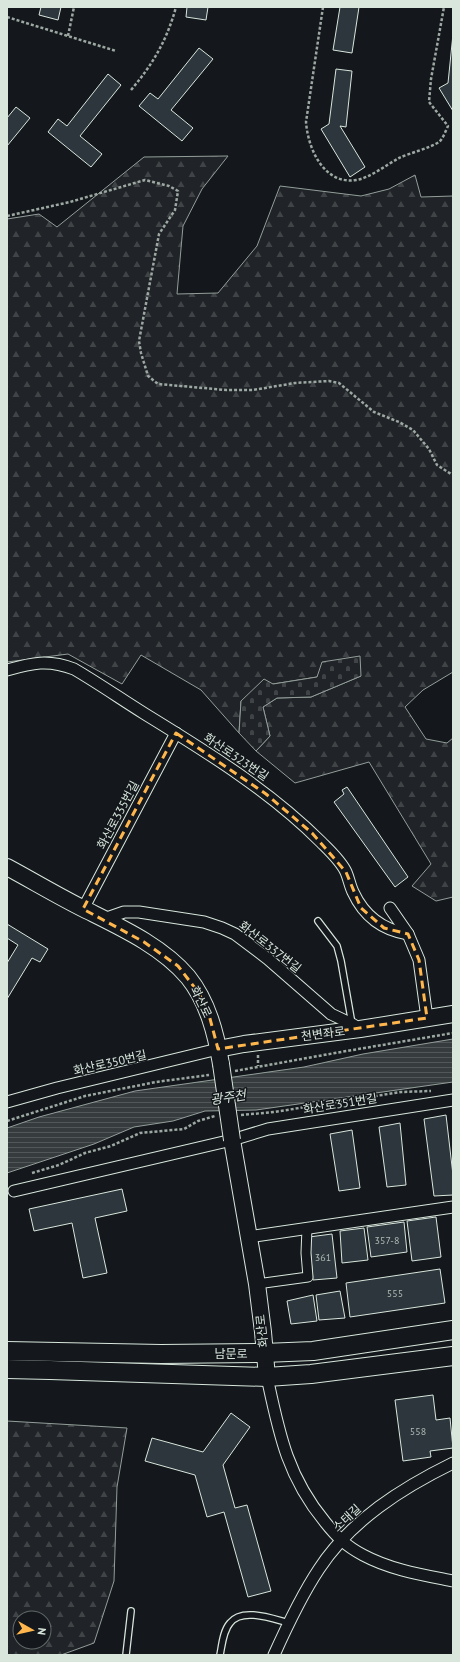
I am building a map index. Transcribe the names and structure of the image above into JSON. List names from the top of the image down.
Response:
{
  "streets": {
    "main road": ["화산로", "천변좌로", "남문로"],
    "street": [
      "화산로323번길",
      "화산로335번길",
      "화산로337번길",
      "화산로350번길",
      "화산로351번길",
      "소태길"
    ]
  },
  "crossings": [
    ["화산로323번길", "화산로335번길"],
    ["화산로335번길", "화산로"],
    ["화산로337번길", "화산로"],
    ["화산로337번길", "천변좌로"],
    ["화산로", "천변좌로"],
    ["화산로", "화산로350번길"],
    ["화산로", "화산로351번길"],
    ["화산로", "남문로"],
    ["천변좌로", "화산로350번길"]
  ],
  "water": ["광주천"],
  "house_numbers": [
    "357-8",
    "361",
    "555",
    "558"
  ],
  "north": "right"
}
